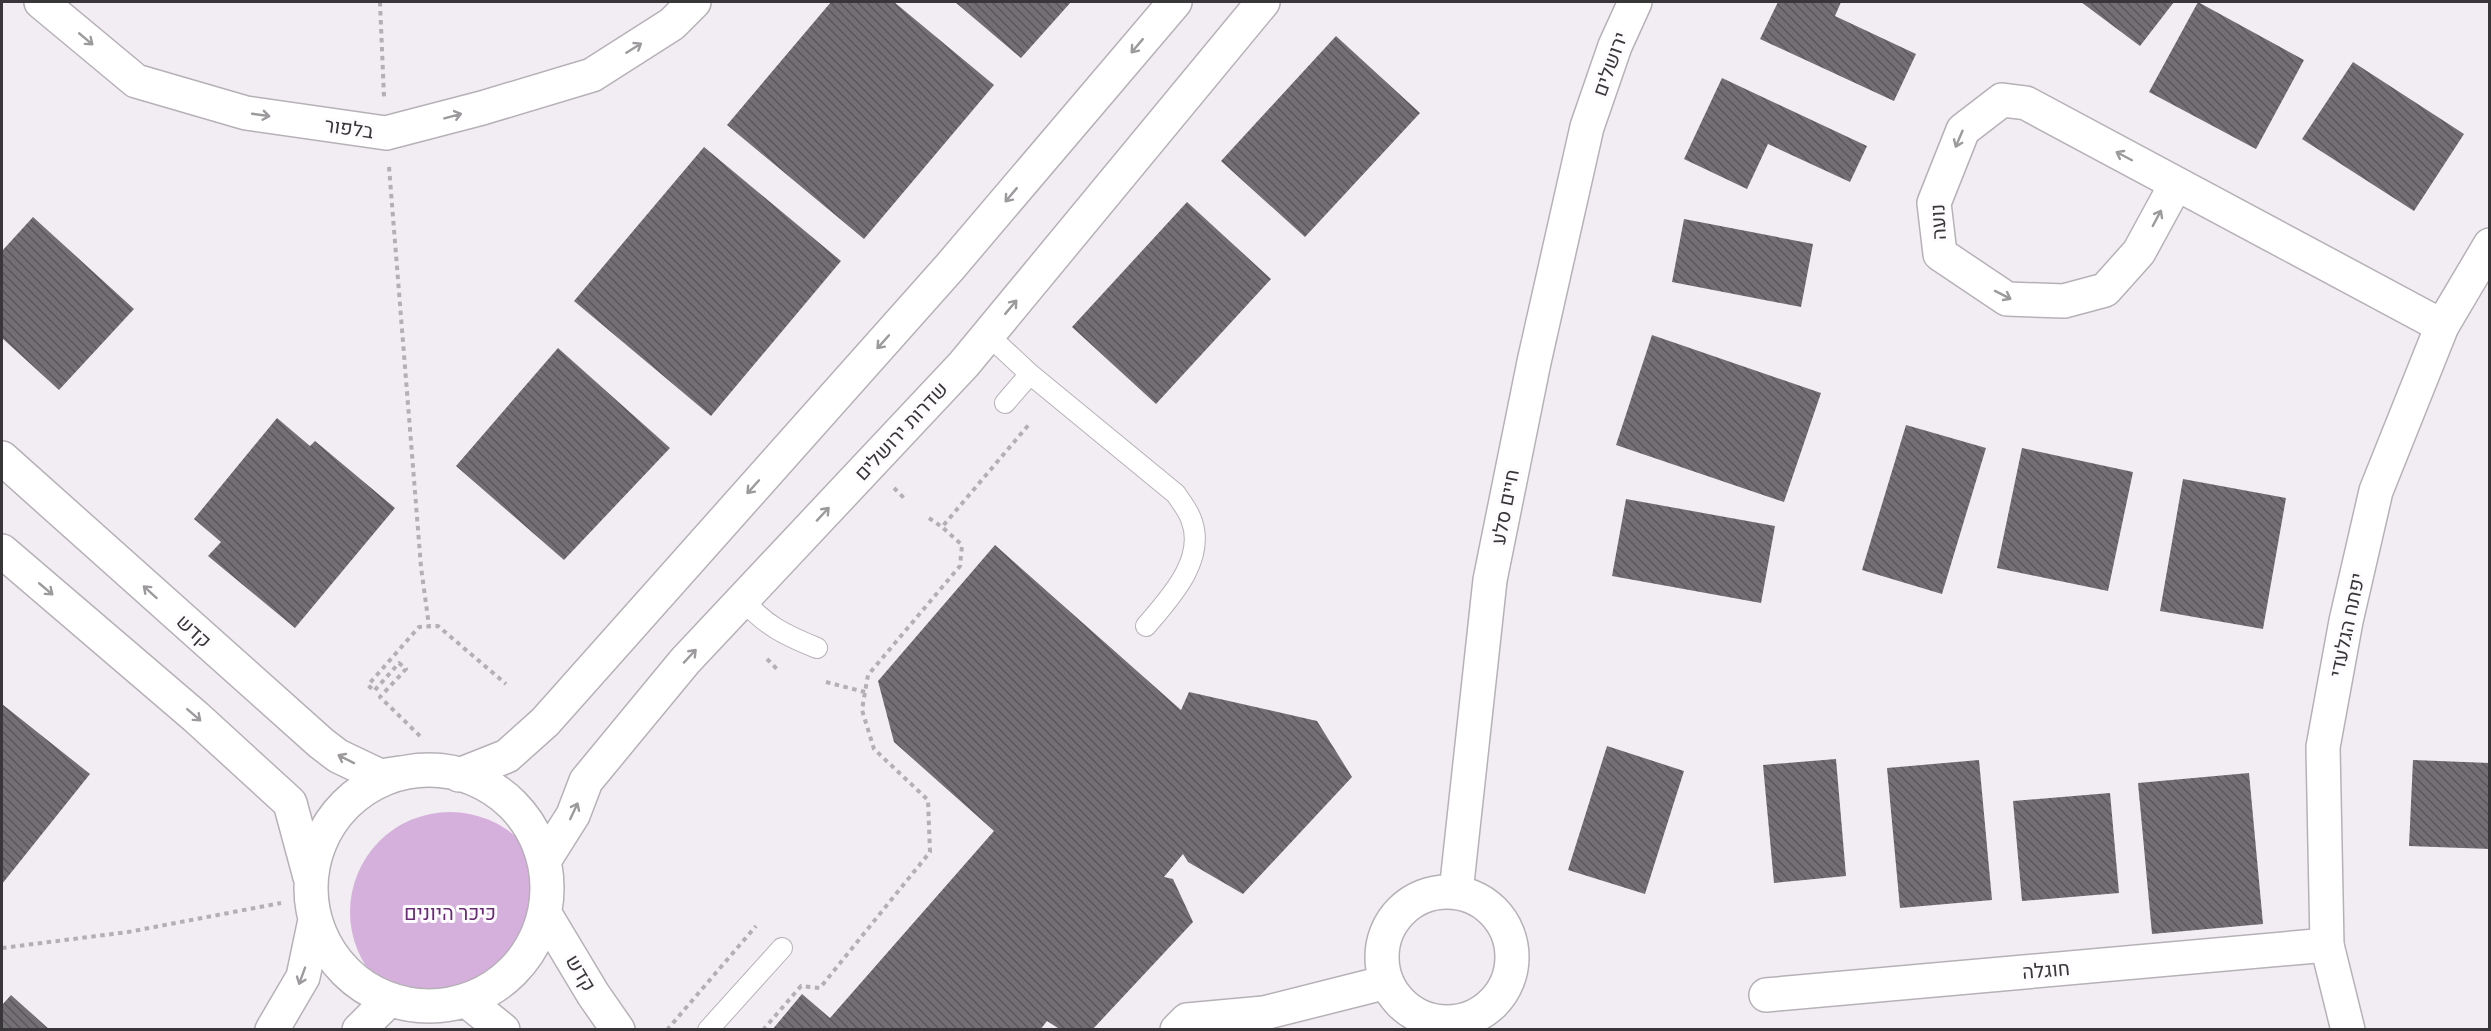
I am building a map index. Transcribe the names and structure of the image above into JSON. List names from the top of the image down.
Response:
{
  "streets": {
    "street": [
      "ירושלים",
      "בלפור",
      "נועה",
      "שדרות ירושלים",
      "חיים סלע",
      "יפתח הגלעדי",
      "קדש",
      "חוגלה"
    ]
  },
  "crossings": [
    ["ירושלים", "חיים סלע"],
    ["נועה", "יפתח הגלעדי"],
    ["יפתח הגלעדי", "חוגלה"]
  ],
  "one_way": ["בלפור"],
  "parks": ["כיכר היונים"]
}
